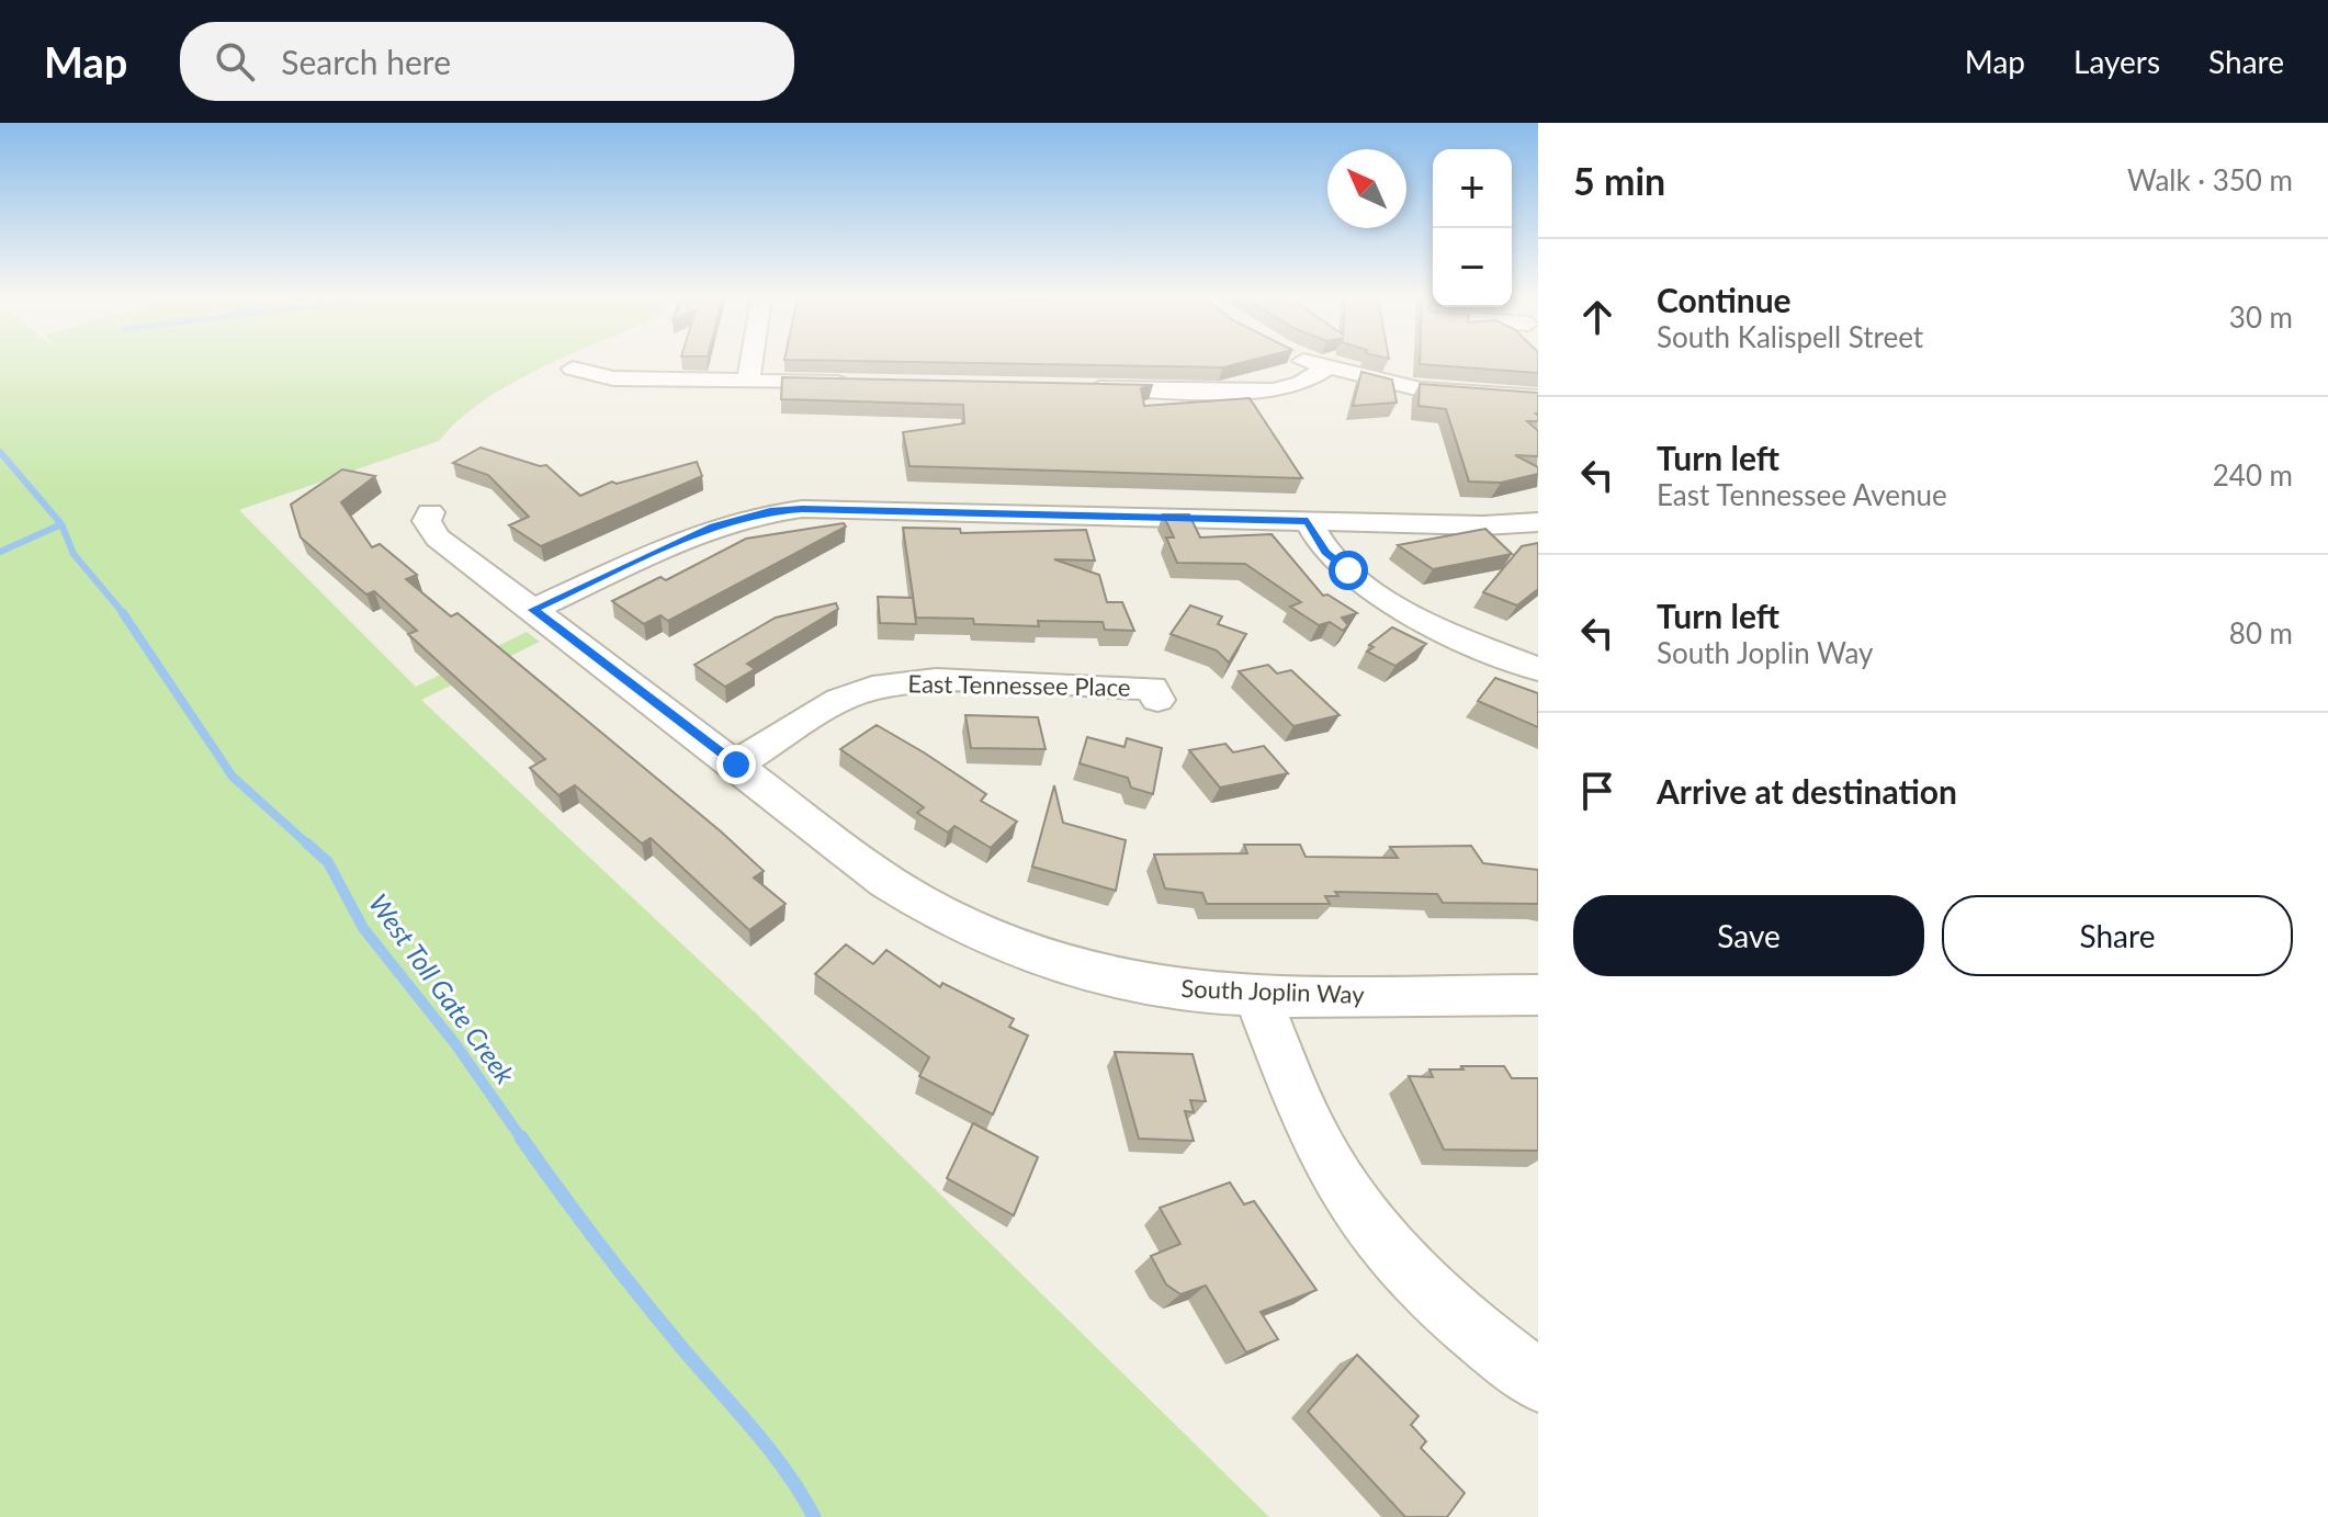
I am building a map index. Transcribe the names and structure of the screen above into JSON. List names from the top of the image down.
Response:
{
  "streets": {
    "street": ["East Tennessee Place", "South Joplin Way"]
  },
  "crossings": [
    ["East Tennessee Place", "South Joplin Way"]
  ],
  "water": ["West Toll Gate Creek"],
  "north": "top left",
  "page": {
    "header": "Map",
    "search": "Search here",
    "nav": ["Map", "Layers", "Share"],
    "heading": ["5 min", "Walk · 350 m"],
    "map_buttons": ["+", "−"],
    "list": [
      ["Continue", "South Kalispell Street", "30 m"],
      ["Turn left", "East Tennessee Avenue", "240 m"],
      ["Turn left", "South Joplin Way", "80 m"],
      "Arrive at destination"
    ],
    "buttons": ["Save", "Share"]
  }
}
